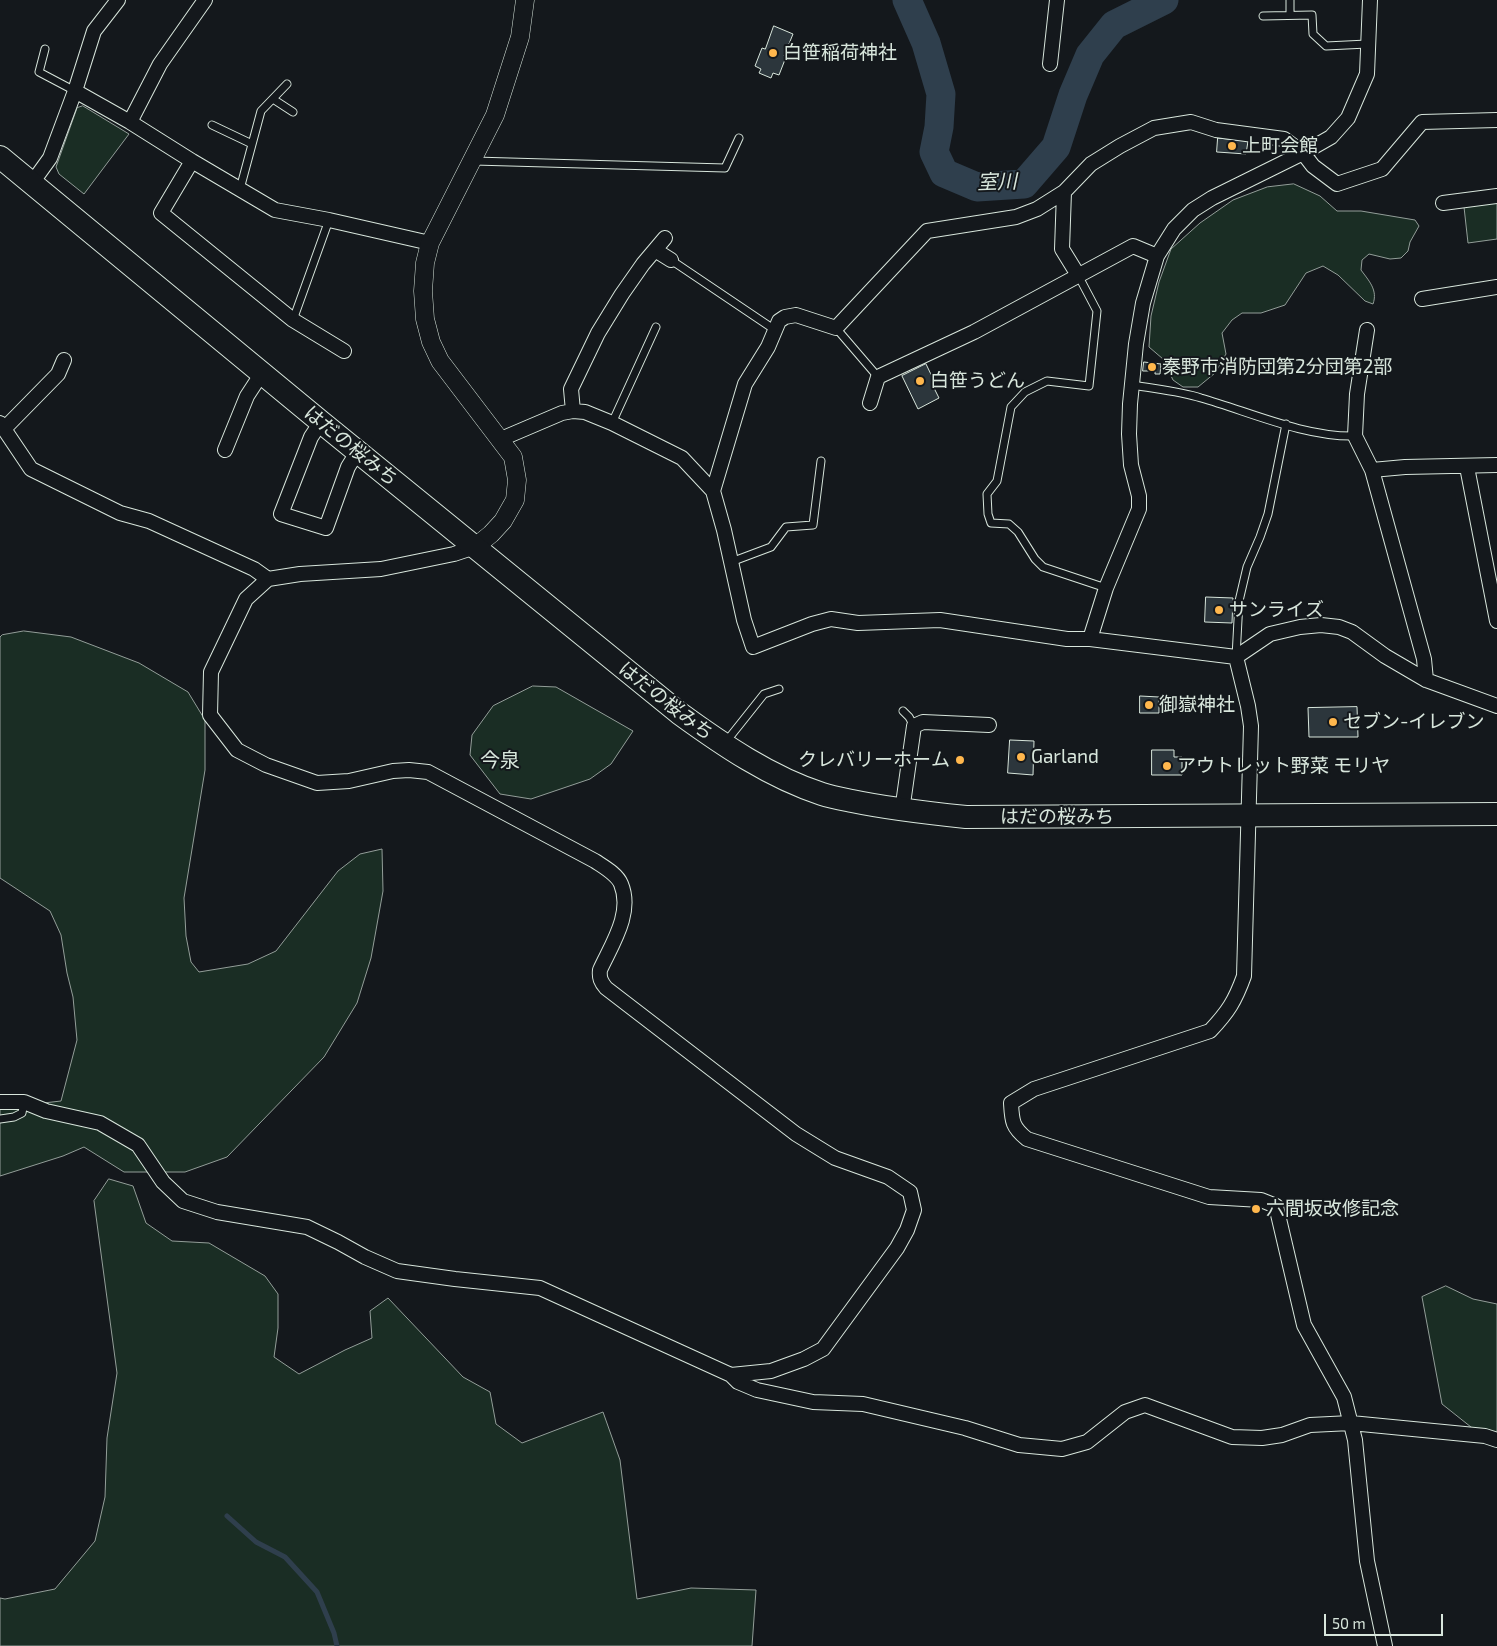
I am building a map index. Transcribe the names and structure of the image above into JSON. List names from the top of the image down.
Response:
{
  "streets": {
    "main road": ["はだの桜みち"]
  },
  "districts": ["今泉"],
  "water": ["室川"],
  "places": [
    "白笹稲荷神社",
    "上町会館",
    "秦野市消防団第2分団第2部",
    "白笹うどん",
    "サンライズ",
    "御嶽神社",
    "セブン-イレブン",
    "Garland",
    "クレバリーホーム",
    "アウトレット野菜 モリヤ",
    "六間坂改修記念"
  ],
  "scale_bar": "50 m"
}
